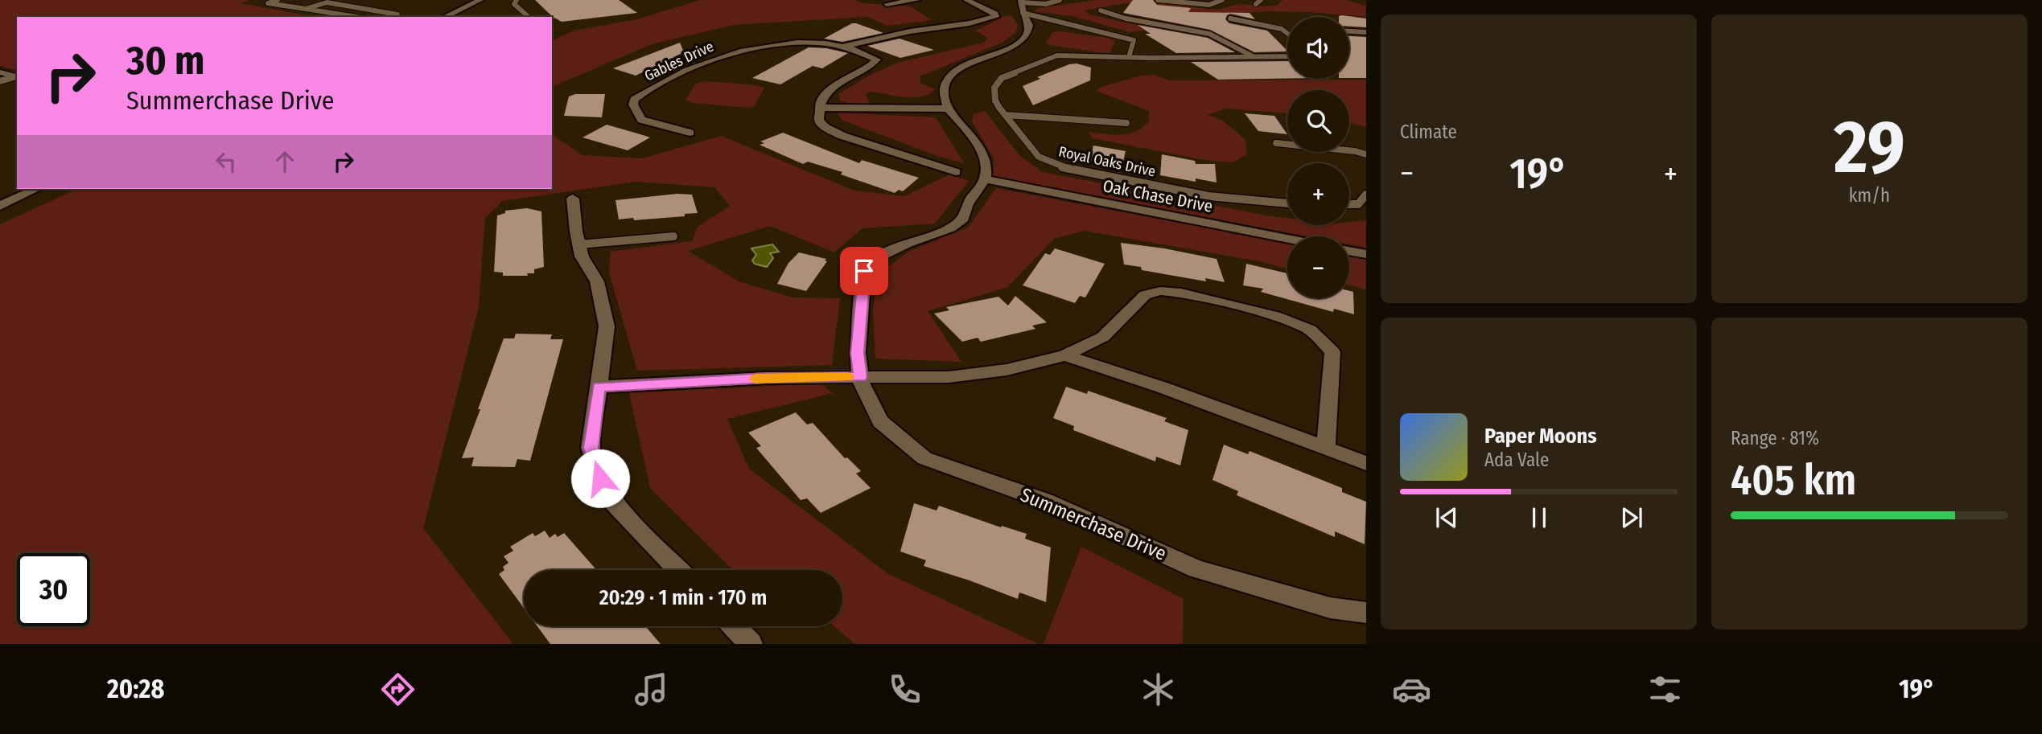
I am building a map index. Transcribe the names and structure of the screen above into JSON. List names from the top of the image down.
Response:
{
  "streets": {
    "street": ["Gables Drive", "Oak Chase Drive", "Summerchase Drive"],
    "lane": ["Royal Oaks Drive"]
  },
  "crossings": [
    ["Oak Chase Drive", "Summerchase Drive"]
  ],
  "page": {
    "tile": [
      "Climate",
      ["29", "km/h"],
      ["Range · 81%", "405 km"]
    ],
    "map_buttons": ["+", "−"],
    "turn": ["30 m", "Summerchase Drive"],
    "heat": ["−", "19°", "+"],
    "song": ["Paper Moons", "Ada Vale"],
    "limit": "30",
    "trip": "20:29 · 1 min · 170 m",
    "tabs": ["20:28", "19°"]
  }
}
